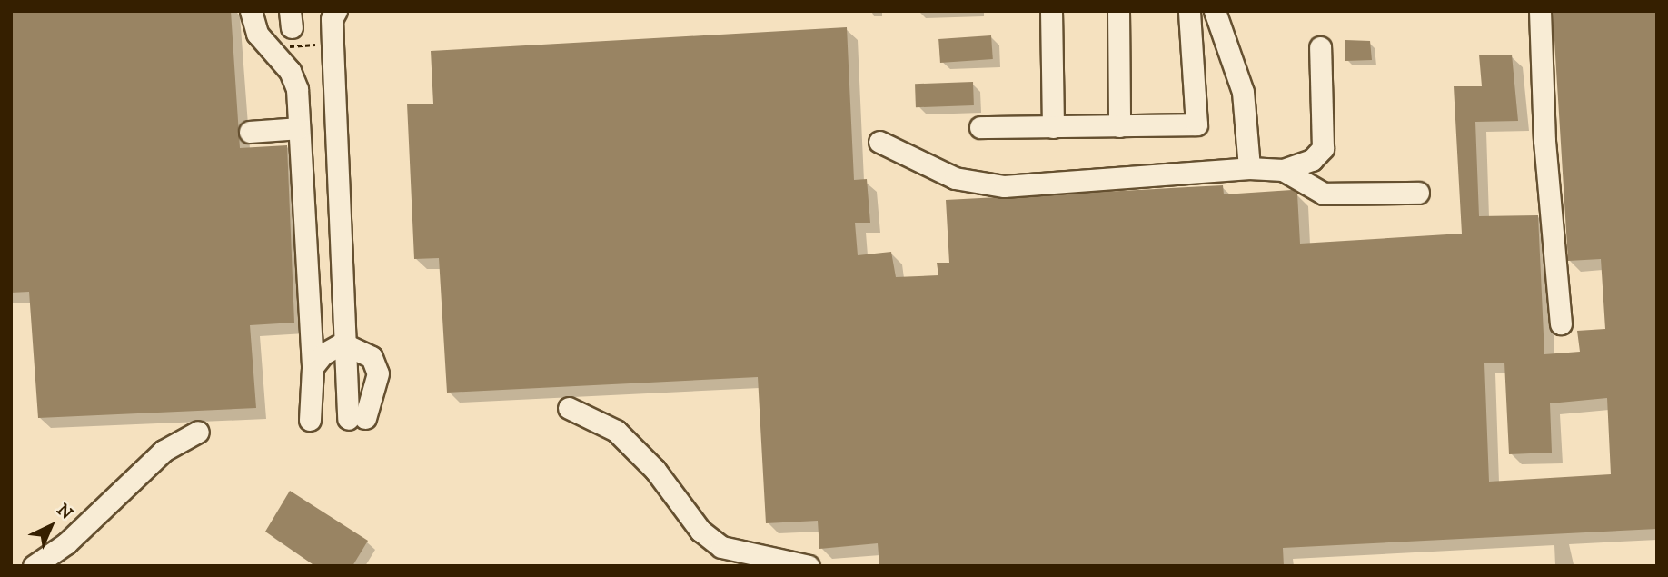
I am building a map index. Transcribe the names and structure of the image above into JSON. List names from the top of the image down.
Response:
{
  "north": "top right"
}
